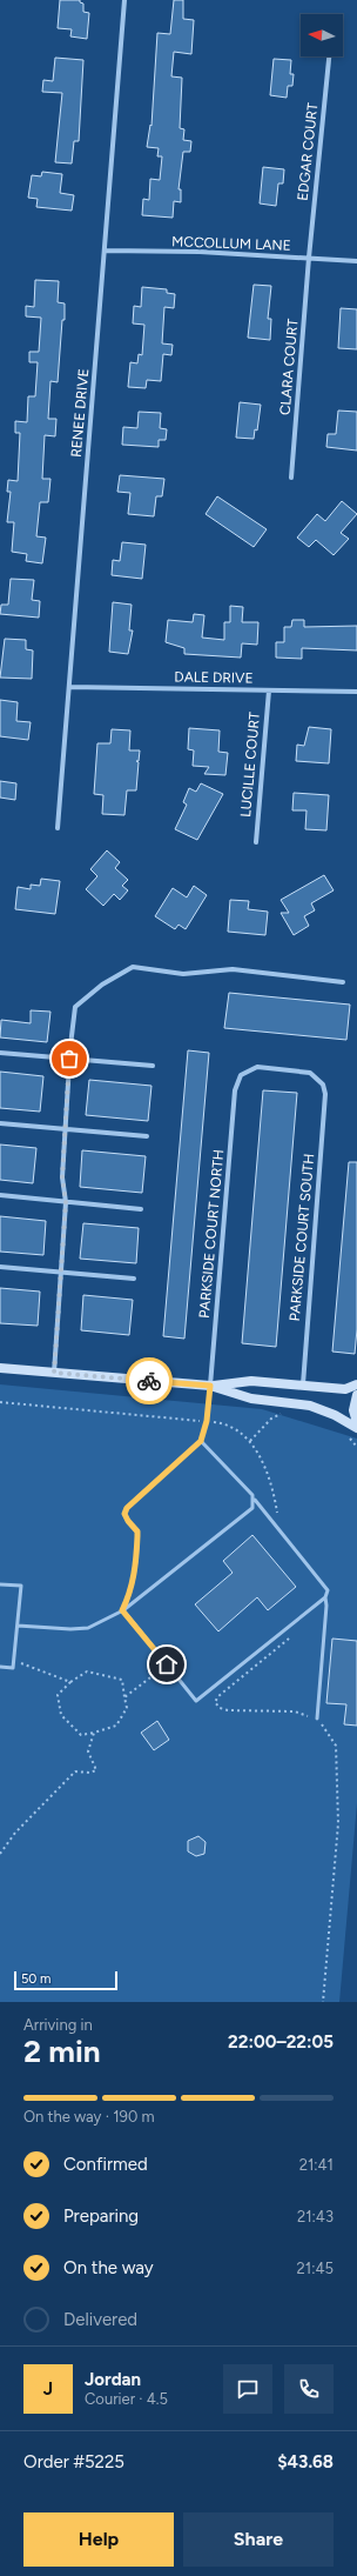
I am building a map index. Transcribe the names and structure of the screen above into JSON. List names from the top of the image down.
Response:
{
  "streets": {
    "street": [
      "EDGAR COURT",
      "MCCOLLUM LANE",
      "CLARA COURT",
      "RENEE DRIVE",
      "DALE DRIVE",
      "LUCILLE COURT",
      "PARKSIDE COURT NORTH",
      "PARKSIDE COURT SOUTH"
    ]
  },
  "crossings": [
    ["EDGAR COURT", "MCCOLLUM LANE"],
    ["EDGAR COURT", "CLARA COURT"],
    ["MCCOLLUM LANE", "CLARA COURT"],
    ["MCCOLLUM LANE", "RENEE DRIVE"],
    ["RENEE DRIVE", "DALE DRIVE"],
    ["DALE DRIVE", "LUCILLE COURT"],
    ["PARKSIDE COURT NORTH", "PARKSIDE COURT SOUTH"]
  ],
  "scale_bar": "50 m",
  "north": "left",
  "page": {
    "scale": "50 m",
    "heading": ["2 min", "Arriving in", "22:00–22:05"],
    "panel": [
      "Jordan",
      "Courier · 4.5",
      "Order #5225",
      "$43.68"
    ],
    "bar": "On the way · 190 m",
    "list": [
      ["Confirmed", "21:41"],
      ["Preparing", "21:43"],
      ["On the way", "21:45"],
      "Delivered"
    ],
    "round": "J",
    "buttons": ["Help", "Share"]
  }
}
